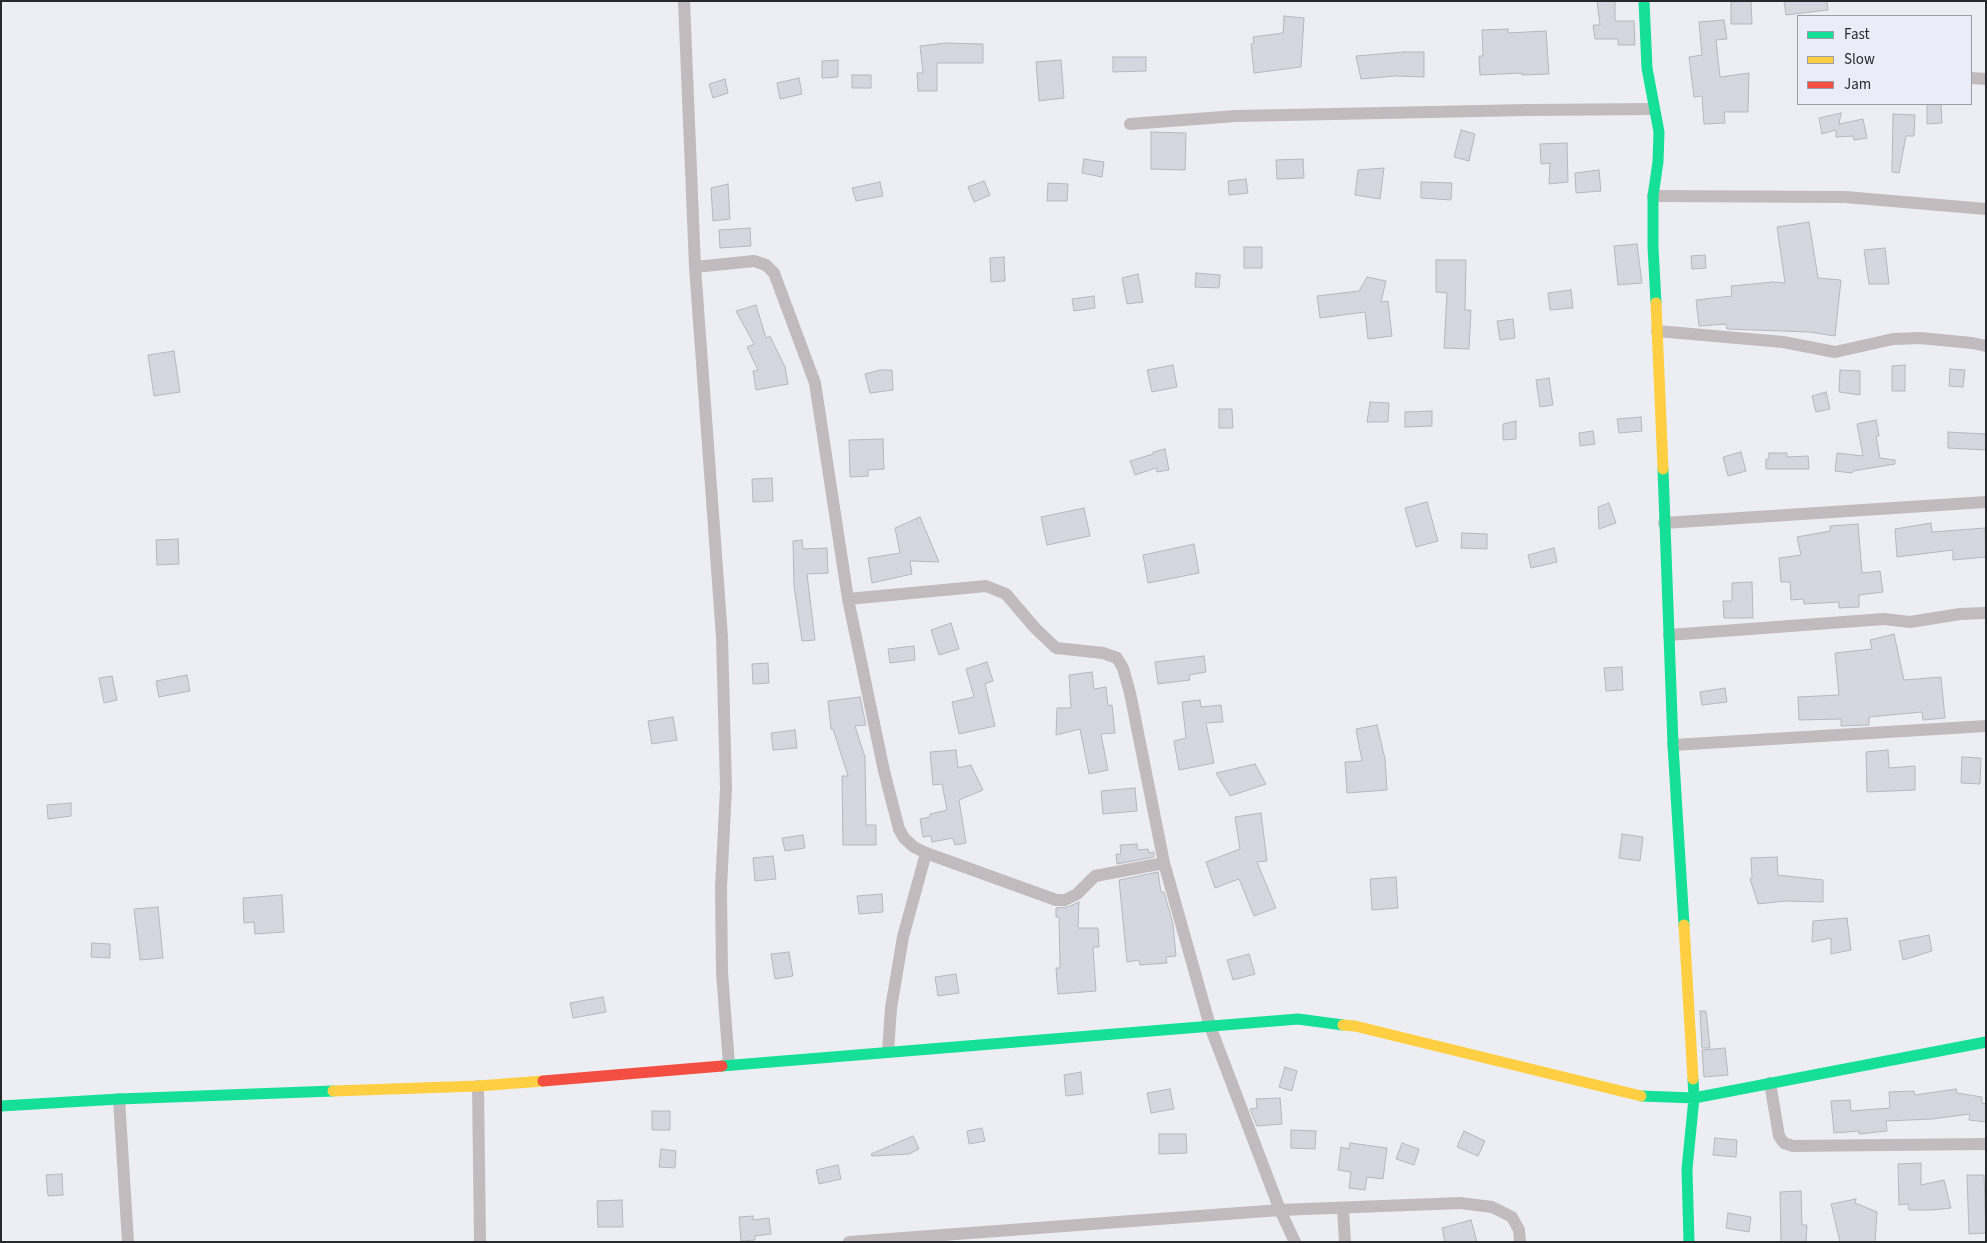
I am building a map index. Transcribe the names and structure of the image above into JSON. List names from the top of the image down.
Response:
{
  "legend": ["Fast", "Slow", "Jam"]
}
